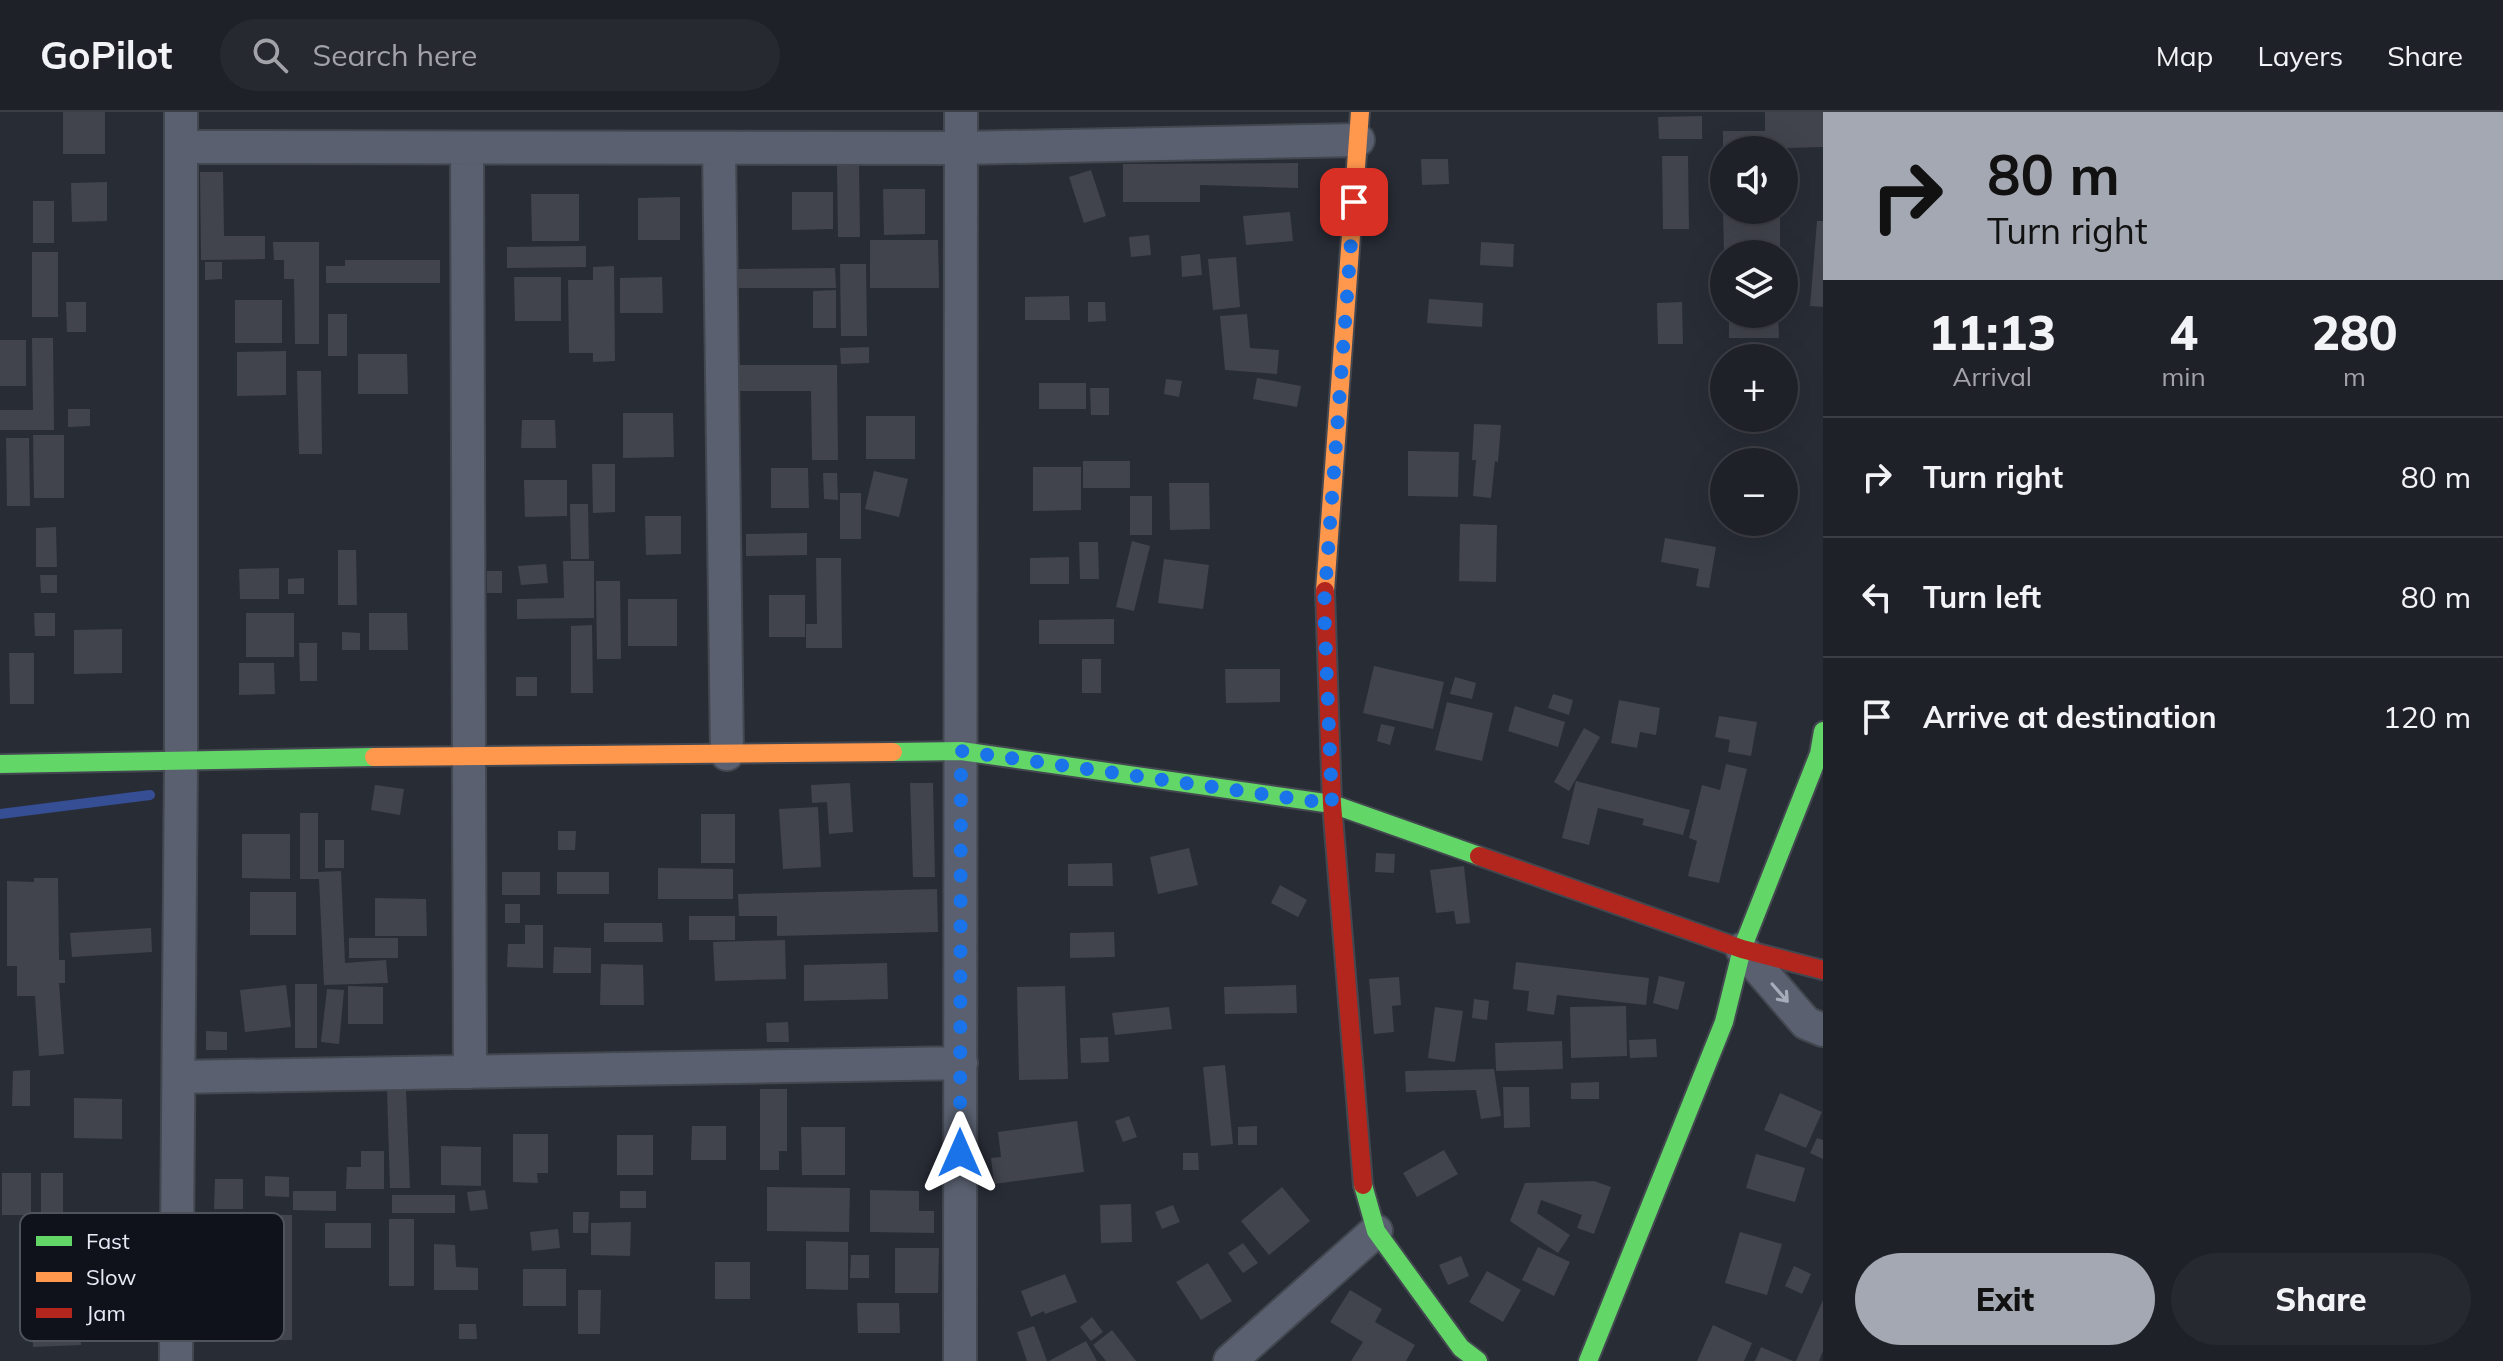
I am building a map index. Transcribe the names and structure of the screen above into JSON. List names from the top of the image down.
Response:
{
  "legend": ["Fast", "Slow", "Jam"],
  "page": {
    "header": "GoPilot",
    "search": "Search here",
    "nav": ["Map", "Layers", "Share"],
    "turn": ["80 m", "Turn right"],
    "map_buttons": ["+", "−"],
    "eta": [
      "11:13",
      "Arrival",
      "4",
      "min",
      "280",
      "m"
    ],
    "list": [
      {
        "name": "Turn right",
        "value": "80 m"
      },
      {
        "name": "Turn left",
        "value": "80 m"
      },
      {
        "name": "Arrive at destination",
        "value": "120 m"
      }
    ],
    "buttons": ["Exit", "Share"]
  }
}
